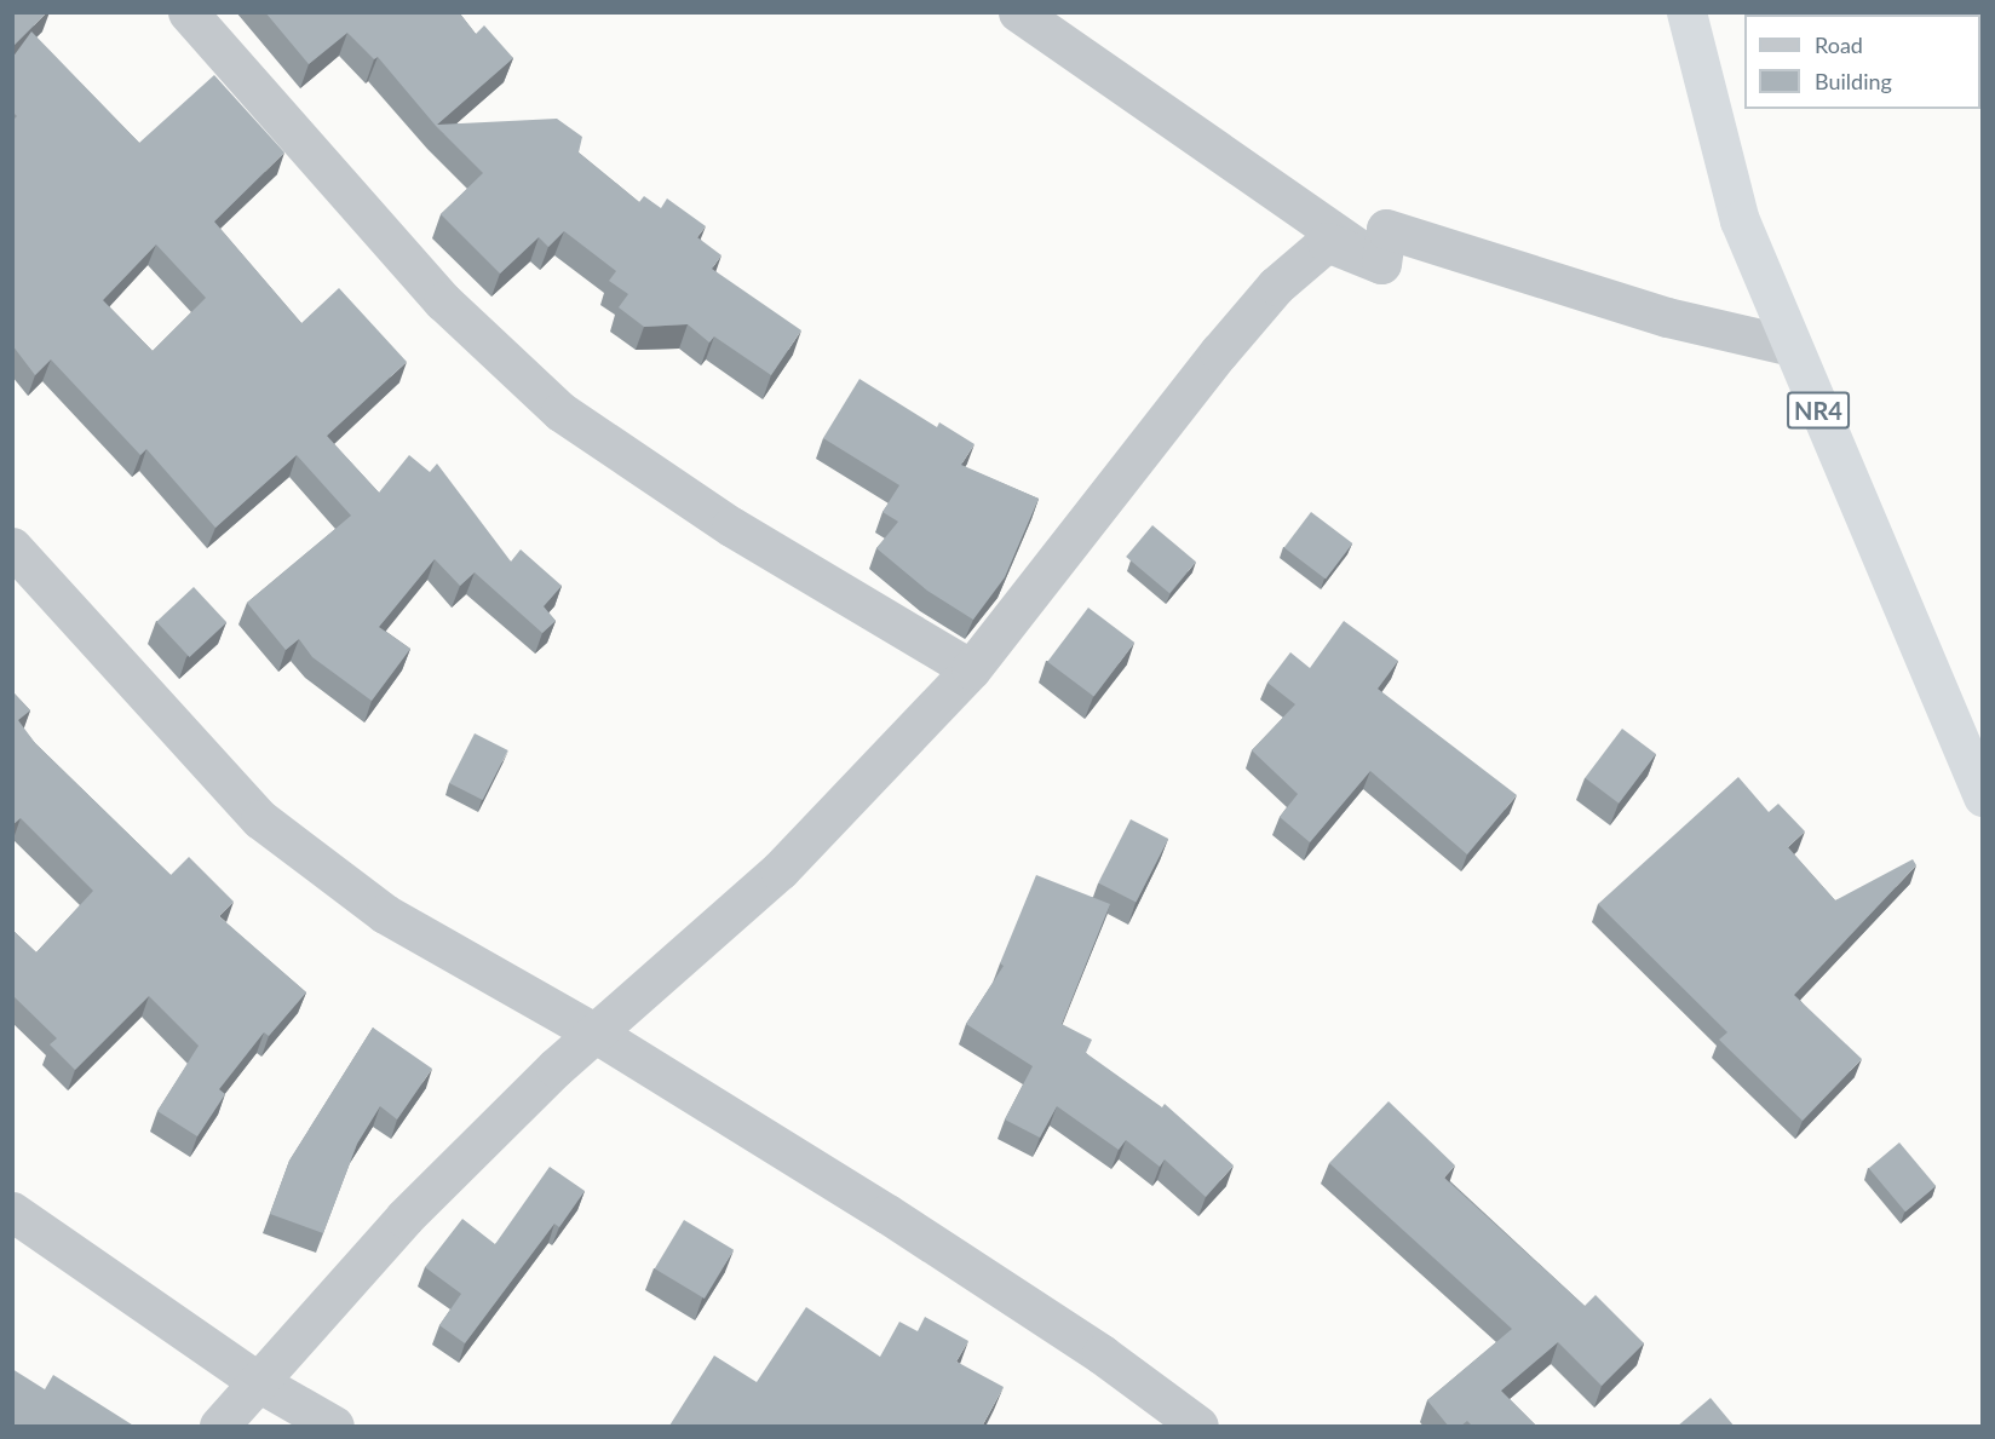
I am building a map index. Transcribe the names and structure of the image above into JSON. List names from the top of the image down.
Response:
{
  "streets": {
    "highway": ["NR4"]
  },
  "legend": ["Road", "Building"]
}
